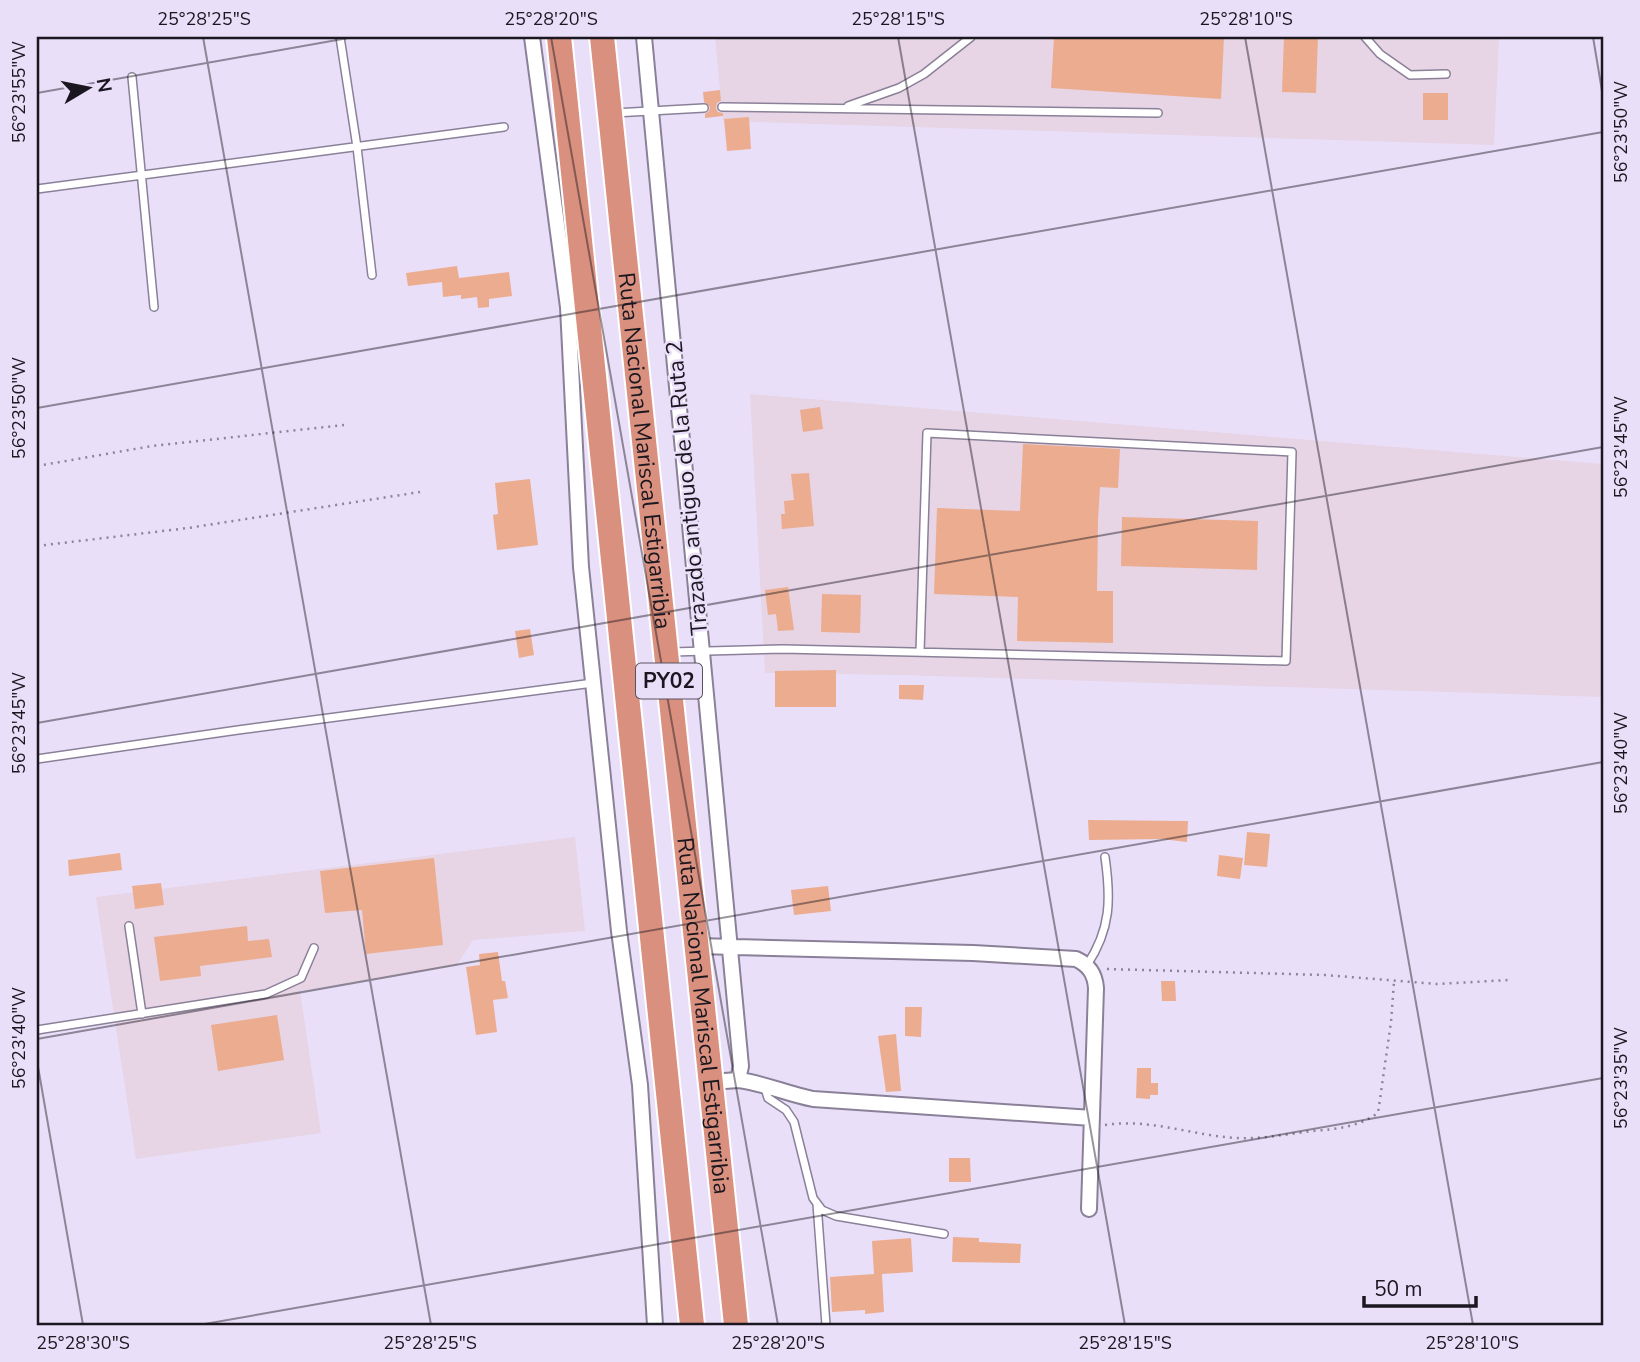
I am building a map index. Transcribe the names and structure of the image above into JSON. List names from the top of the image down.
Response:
{
  "streets": {
    "highway": ["Ruta Nacional Mariscal Estigarribia", "PY02"],
    "street": ["Trazado antiguo de la Ruta 2"]
  },
  "scale_bar": "50 m",
  "north": "right",
  "coordinates": [
    "25°28'25\"S",
    "25°28'20\"S",
    "25°28'15\"S",
    "25°28'10\"S",
    "56°23'55\"W",
    "56°23'50\"W",
    "56°23'45\"W",
    "56°23'40\"W",
    "56°23'35\"W",
    "25°28'30\"S"
  ]
}
